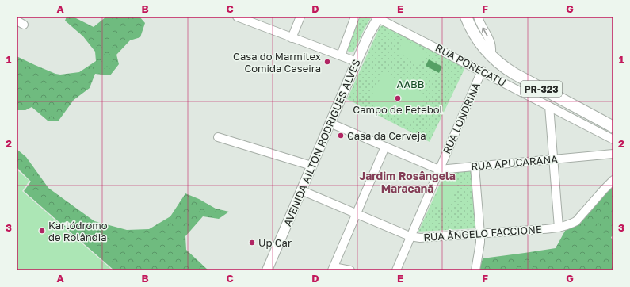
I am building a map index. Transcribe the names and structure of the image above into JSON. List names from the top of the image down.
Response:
{
  "streets": {
    "highway": ["PR-323"],
    "main road": ["AVENIDA AILTON RODRIGUES ALVES"],
    "street": [
      "RUA PORECATU",
      "RUA LONDRINA",
      "RUA APUCARANA",
      "RUA ÂNGELO FACCIONE"
    ]
  },
  "crossings": [
    ["RUA PORECATU", "RUA LONDRINA"],
    ["RUA PORECATU", "AVENIDA AILTON RODRIGUES ALVES"],
    ["RUA LONDRINA", "RUA APUCARANA"],
    ["RUA LONDRINA", "RUA ÂNGELO FACCIONE"],
    ["AVENIDA AILTON RODRIGUES ALVES", "RUA APUCARANA"],
    ["AVENIDA AILTON RODRIGUES ALVES", "RUA ÂNGELO FACCIONE"]
  ],
  "districts": ["Jardim Rosângela Maracanã"],
  "parks": ["AABB"],
  "places": [
    "Casa do Marmitex Comida Caseira",
    "Campo de Fetebol",
    "Casa da Cerveja",
    "Kartódromo de Rolândia",
    "Up Car"
  ],
  "grid": {
    "columns": [
      "A",
      "B",
      "C",
      "D",
      "E",
      "F",
      "G"
    ],
    "rows": ["1", "2", "3"]
  }
}
